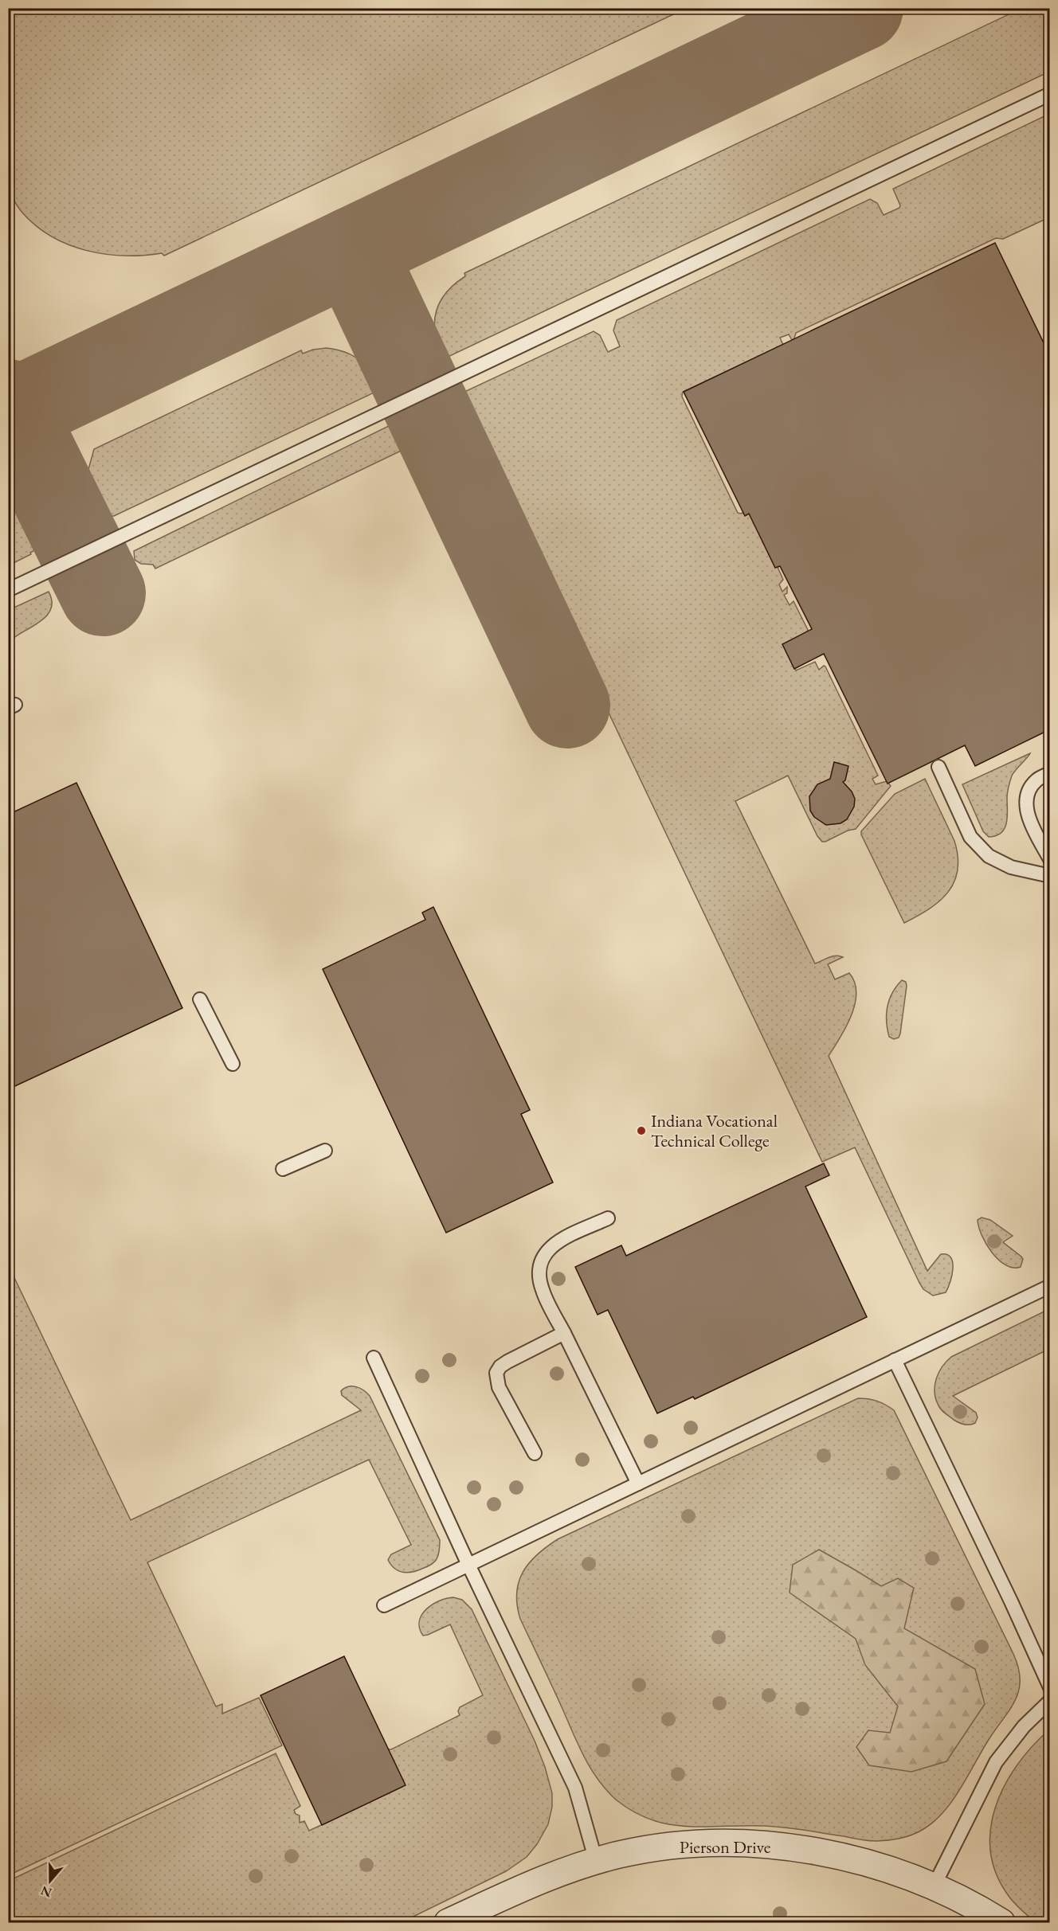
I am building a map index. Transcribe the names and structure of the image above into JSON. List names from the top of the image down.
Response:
{
  "streets": {
    "street": ["Pierson Drive"]
  },
  "places": ["Indiana Vocational Technical College"],
  "north": "bottom"
}
